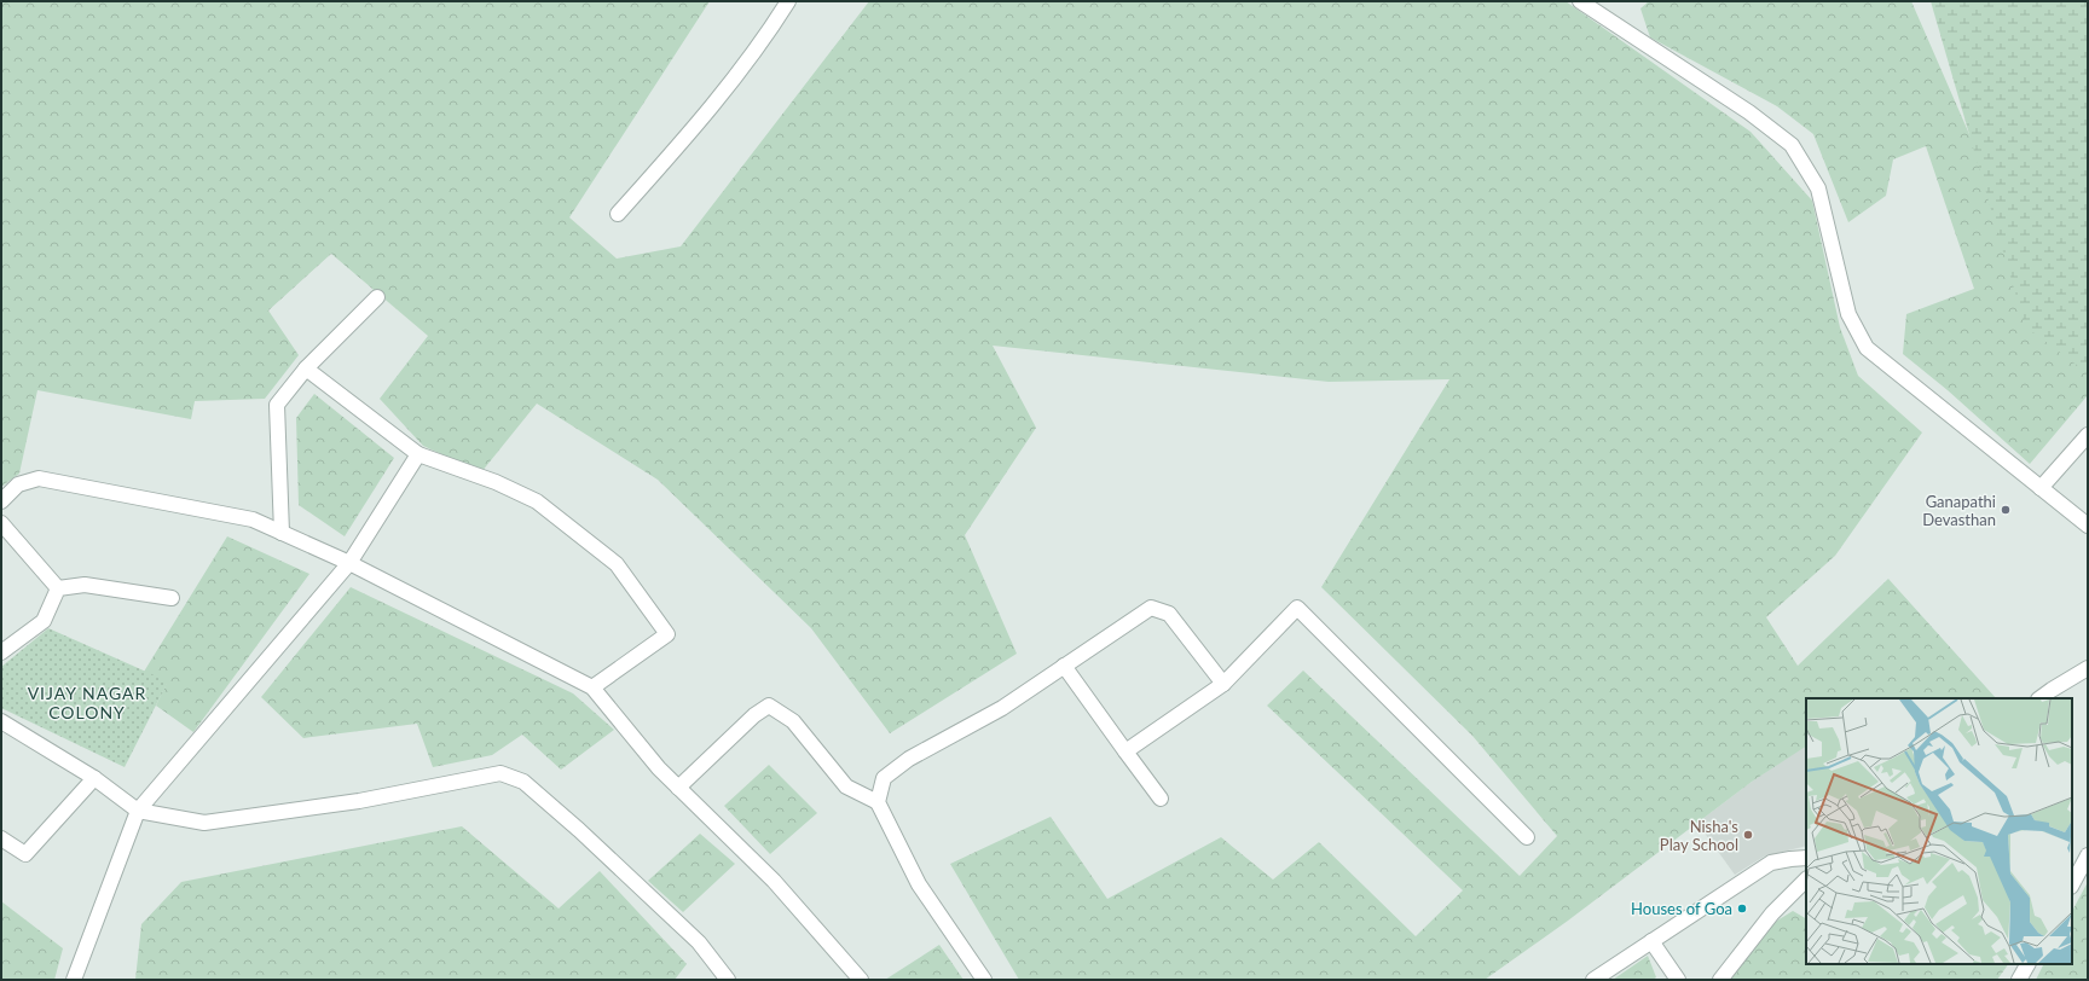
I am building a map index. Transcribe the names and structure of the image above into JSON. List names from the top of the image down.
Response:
{
  "districts": ["VIJAY NAGAR COLONY"],
  "places": ["Ganapathi Devasthan", "Nisha's Play School", "Houses of Goa"]
}
